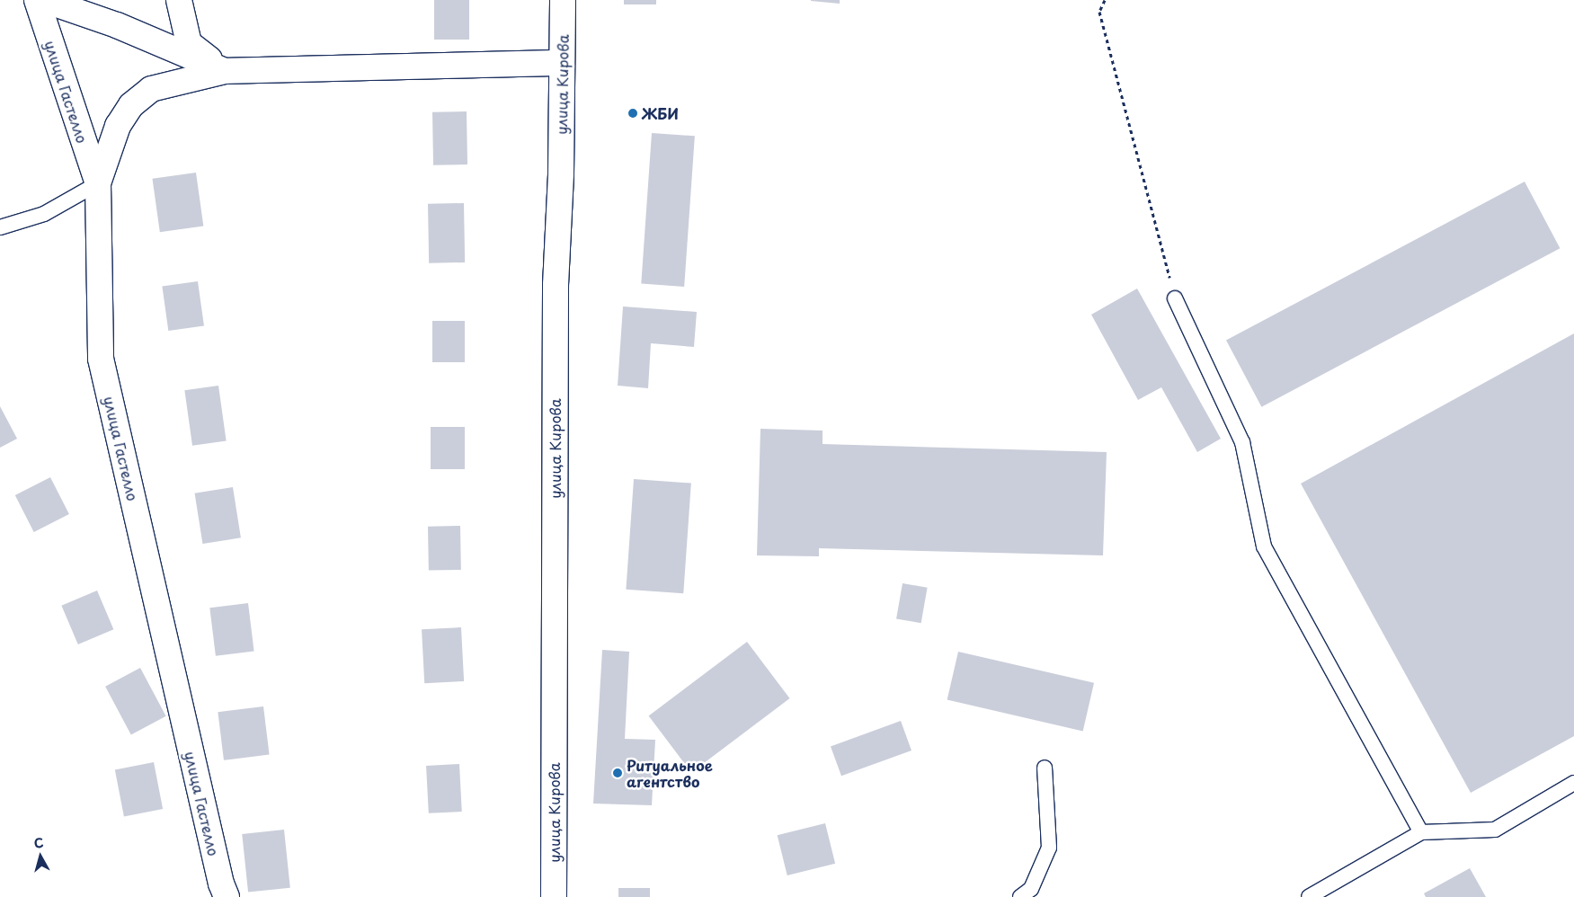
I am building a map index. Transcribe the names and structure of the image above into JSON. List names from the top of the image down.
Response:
{
  "streets": {
    "street": ["улица Кирова", "улица Гастелло"]
  },
  "places": ["ЖБИ", "Ритуальное агентство"],
  "north": "top"
}
